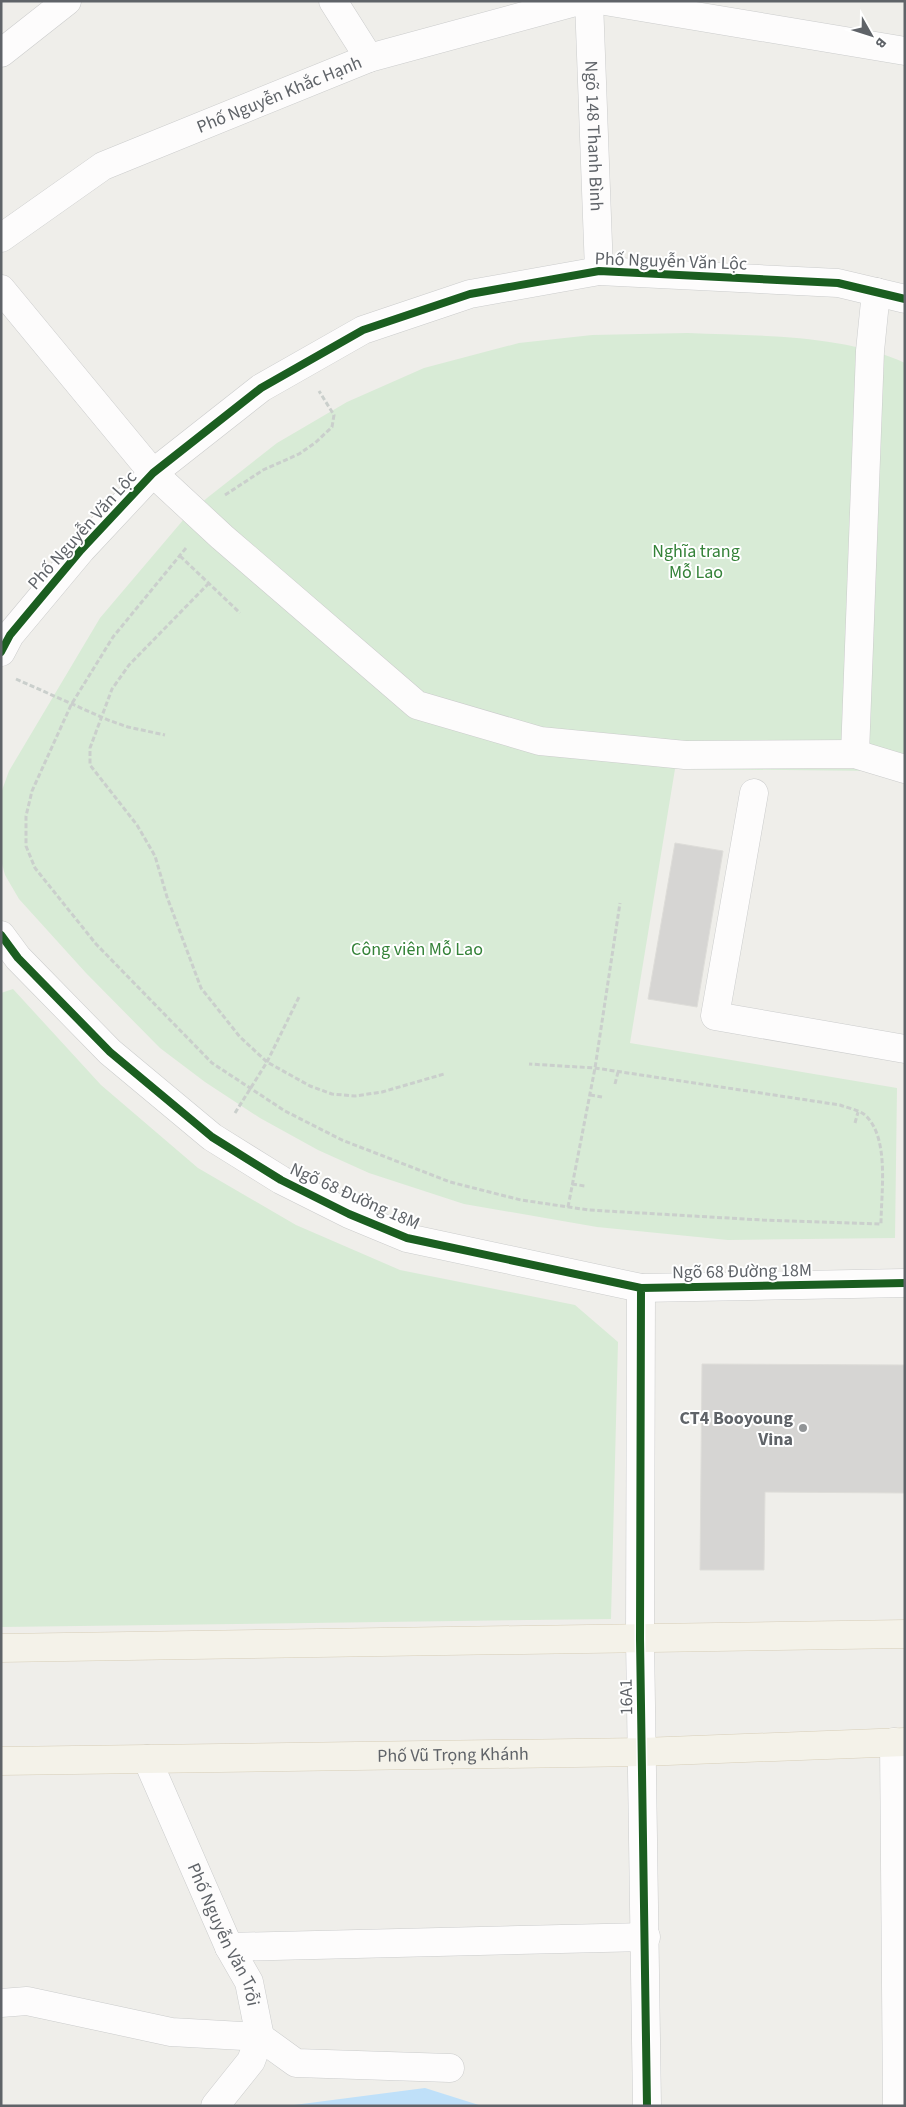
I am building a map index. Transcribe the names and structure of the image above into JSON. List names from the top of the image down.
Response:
{
  "streets": {
    "main road": ["Phố Vũ Trọng Khánh"],
    "street": [
      "Phố Nguyễn Khắc Hạnh",
      "Ngõ 148 Thanh Bình",
      "Phố Nguyễn Văn Lộc",
      "Ngõ 68 Đường 18M",
      "16A1",
      "Phố Nguyễn Văn Trỗi"
    ]
  },
  "crossings": [
    ["Ngõ 148 Thanh Bình", "Phố Nguyễn Văn Lộc"],
    ["Ngõ 68 Đường 18M", "16A1"],
    ["16A1", "Phố Vũ Trọng Khánh"],
    ["Phố Vũ Trọng Khánh", "Phố Nguyễn Văn Trỗi"]
  ],
  "parks": ["Nghĩa trang Mỗ Lao", "Công viên Mỗ Lao"],
  "places": ["CT4 Booyoung Vina"],
  "north": "bottom right"
}
